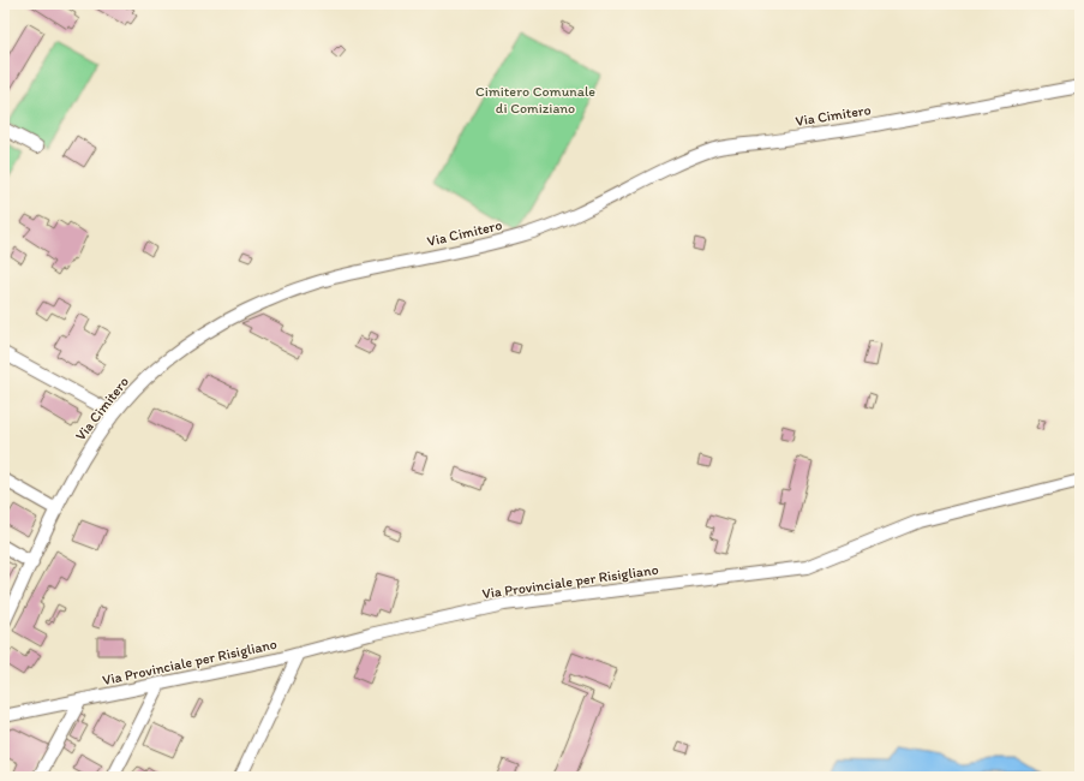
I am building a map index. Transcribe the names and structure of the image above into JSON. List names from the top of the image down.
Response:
{
  "streets": {
    "street": ["Via Cimitero", "Via Provinciale per Risigliano"]
  },
  "parks": ["Cimitero Comunale di Comiziano"]
}
